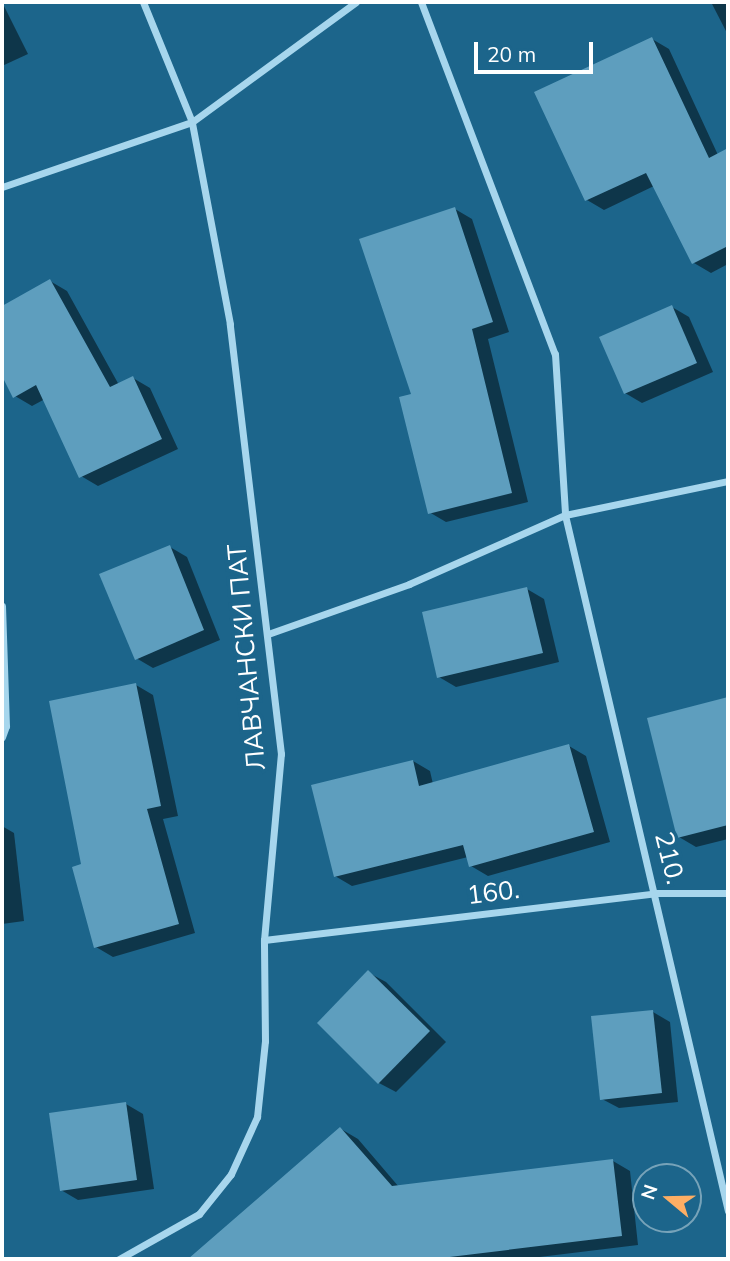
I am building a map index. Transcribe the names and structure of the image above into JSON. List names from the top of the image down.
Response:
{
  "streets": {
    "street": ["ЛАВЧАНСКИ ПАТ", "210.", "160."]
  },
  "crossings": [
    ["ЛАВЧАНСКИ ПАТ", "160."],
    ["210.", "160."]
  ],
  "scale_bar": "20 m",
  "north": "left"
}
